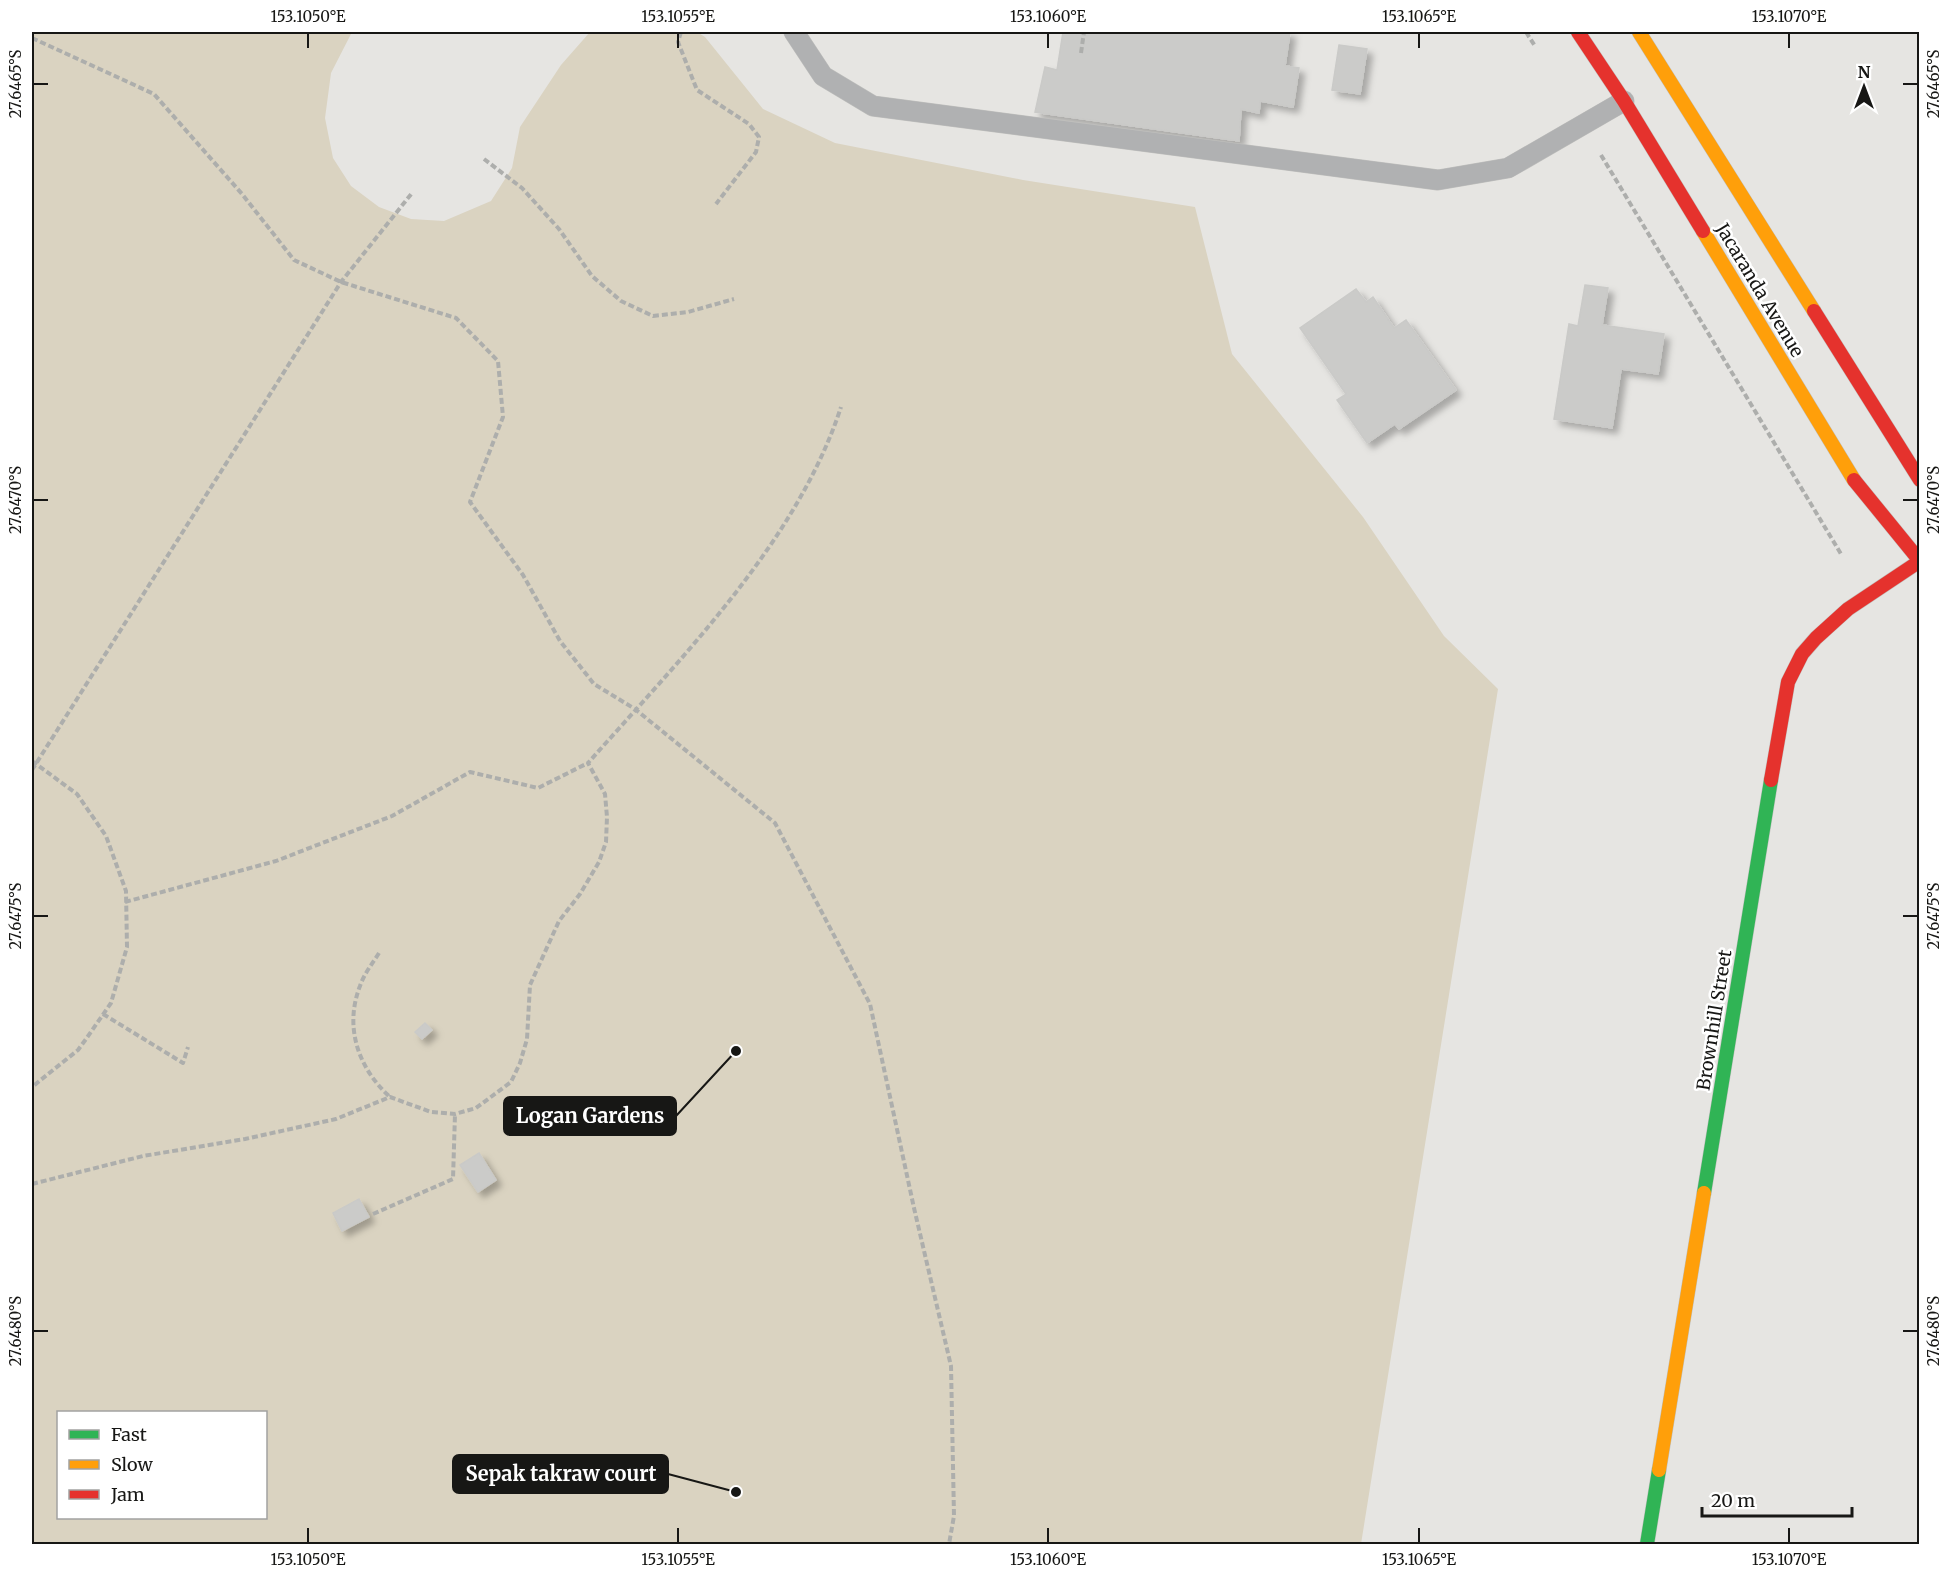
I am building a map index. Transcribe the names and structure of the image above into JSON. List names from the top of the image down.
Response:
{
  "streets": {
    "street": ["Jacaranda Avenue", "Brownhill Street"]
  },
  "crossings": [
    ["Jacaranda Avenue", "Brownhill Street"]
  ],
  "places": ["Logan Gardens", "Sepak takraw court"],
  "legend": ["Fast", "Slow", "Jam"],
  "scale_bar": "20 m",
  "north": "top",
  "coordinates": [
    "153.1050°E",
    "153.1055°E",
    "153.1060°E",
    "153.1065°E",
    "153.1070°E",
    "27.6465°S",
    "27.6470°S",
    "27.6475°S",
    "27.6480°S"
  ]
}
